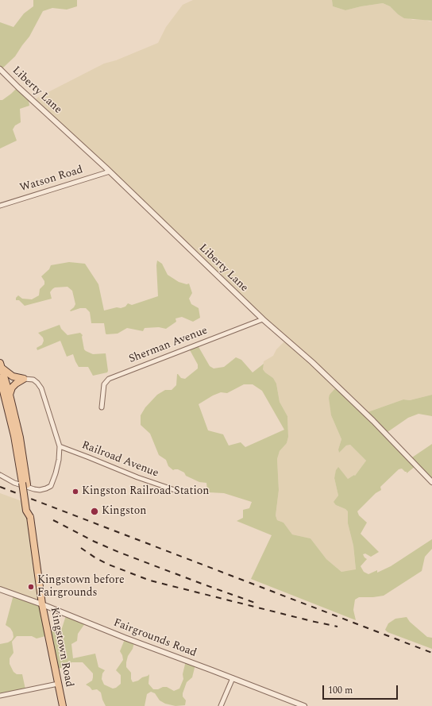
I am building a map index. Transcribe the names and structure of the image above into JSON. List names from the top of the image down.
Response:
{
  "streets": {
    "main road": ["Kingstown Road"],
    "street": [
      "Liberty Lane",
      "Watson Road",
      "Sherman Avenue",
      "Railroad Avenue",
      "Fairgrounds Road"
    ]
  },
  "crossings": [
    ["Liberty Lane", "Watson Road"],
    ["Liberty Lane", "Sherman Avenue"],
    ["Fairgrounds Road", "Kingstown Road"]
  ],
  "places": ["Kingston Railroad Station", "Kingston", "Kingstown before Fairgrounds"],
  "scale_bar": "100 m"
}
